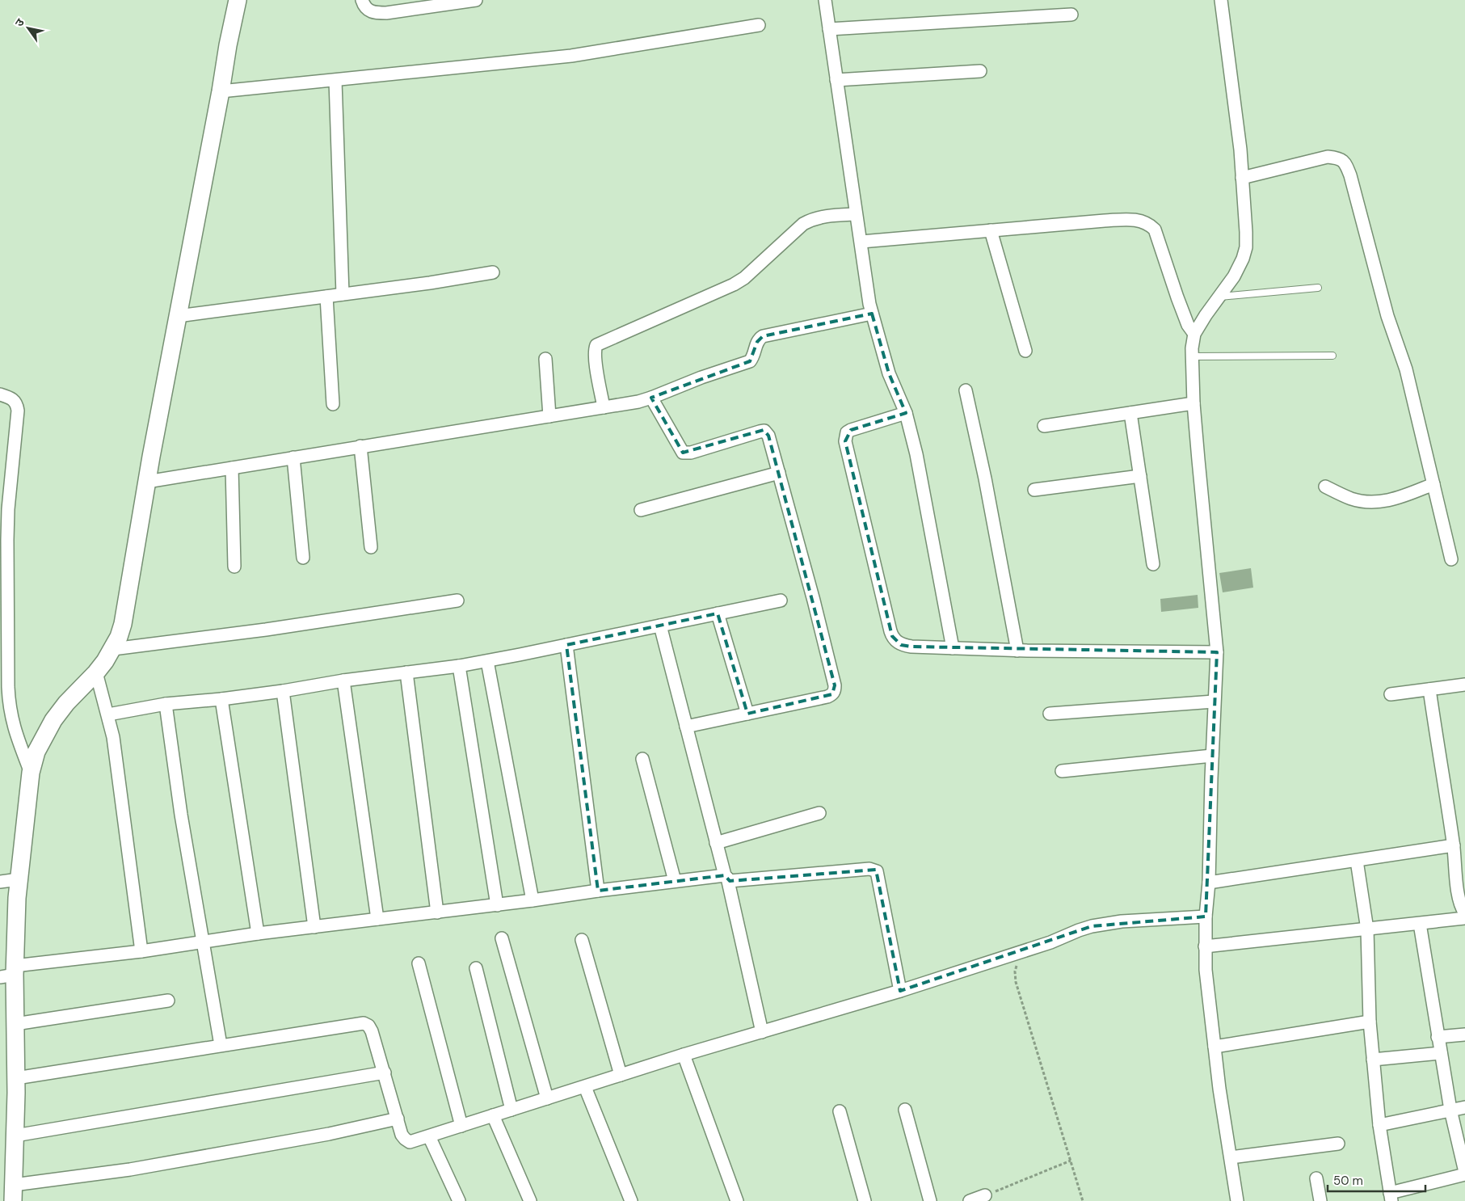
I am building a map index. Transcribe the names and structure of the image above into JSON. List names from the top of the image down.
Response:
{
  "scale_bar": "50 m",
  "north": "top left"
}
